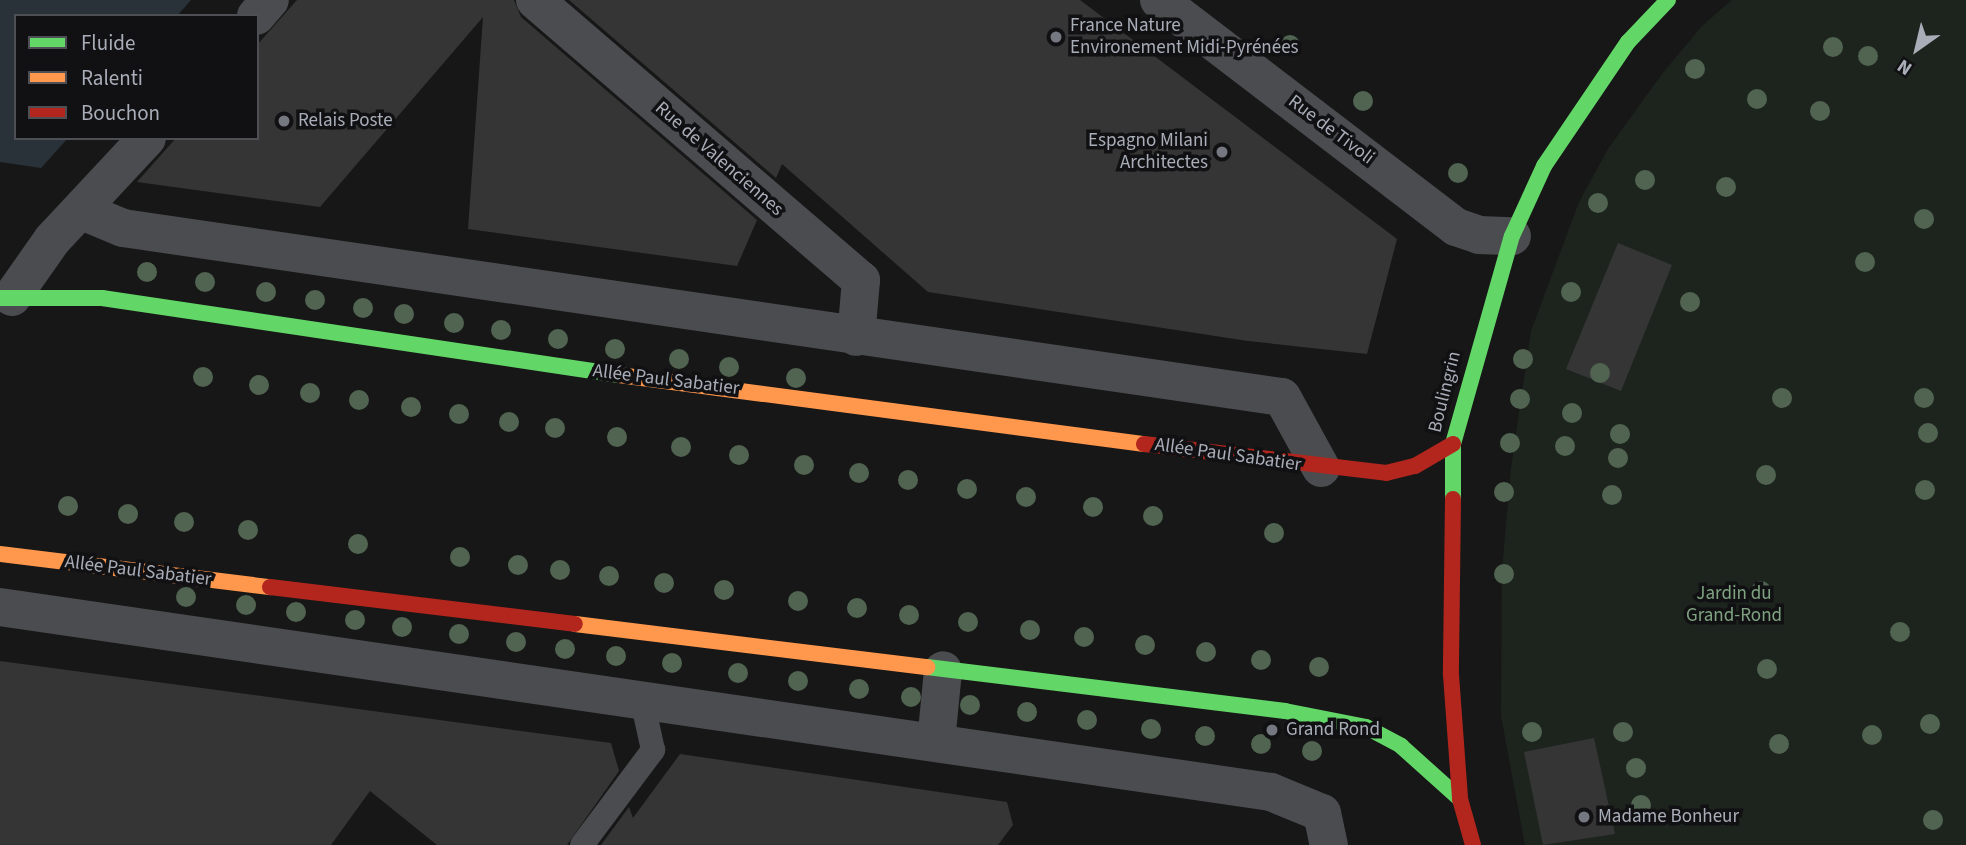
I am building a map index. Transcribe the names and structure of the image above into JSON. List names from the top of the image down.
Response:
{
  "streets": {
    "main road": ["Allée Paul Sabatier", "Boulingrin"],
    "street": ["Rue de Tivoli", "Rue de Valenciennes"]
  },
  "crossings": [
    ["Rue de Tivoli", "Boulingrin"],
    ["Rue de Valenciennes", "Allée Paul Sabatier"],
    ["Allée Paul Sabatier", "Boulingrin"]
  ],
  "parks": ["Jardin du Grand-Rond"],
  "places": [
    "France Nature Environement Midi-Pyrénées",
    "Relais Poste",
    "Espagno Milani Architectes",
    "Grand Rond",
    "Madame Bonheur"
  ],
  "legend": ["Fluide", "Ralenti", "Bouchon"],
  "north": "bottom left"
}
